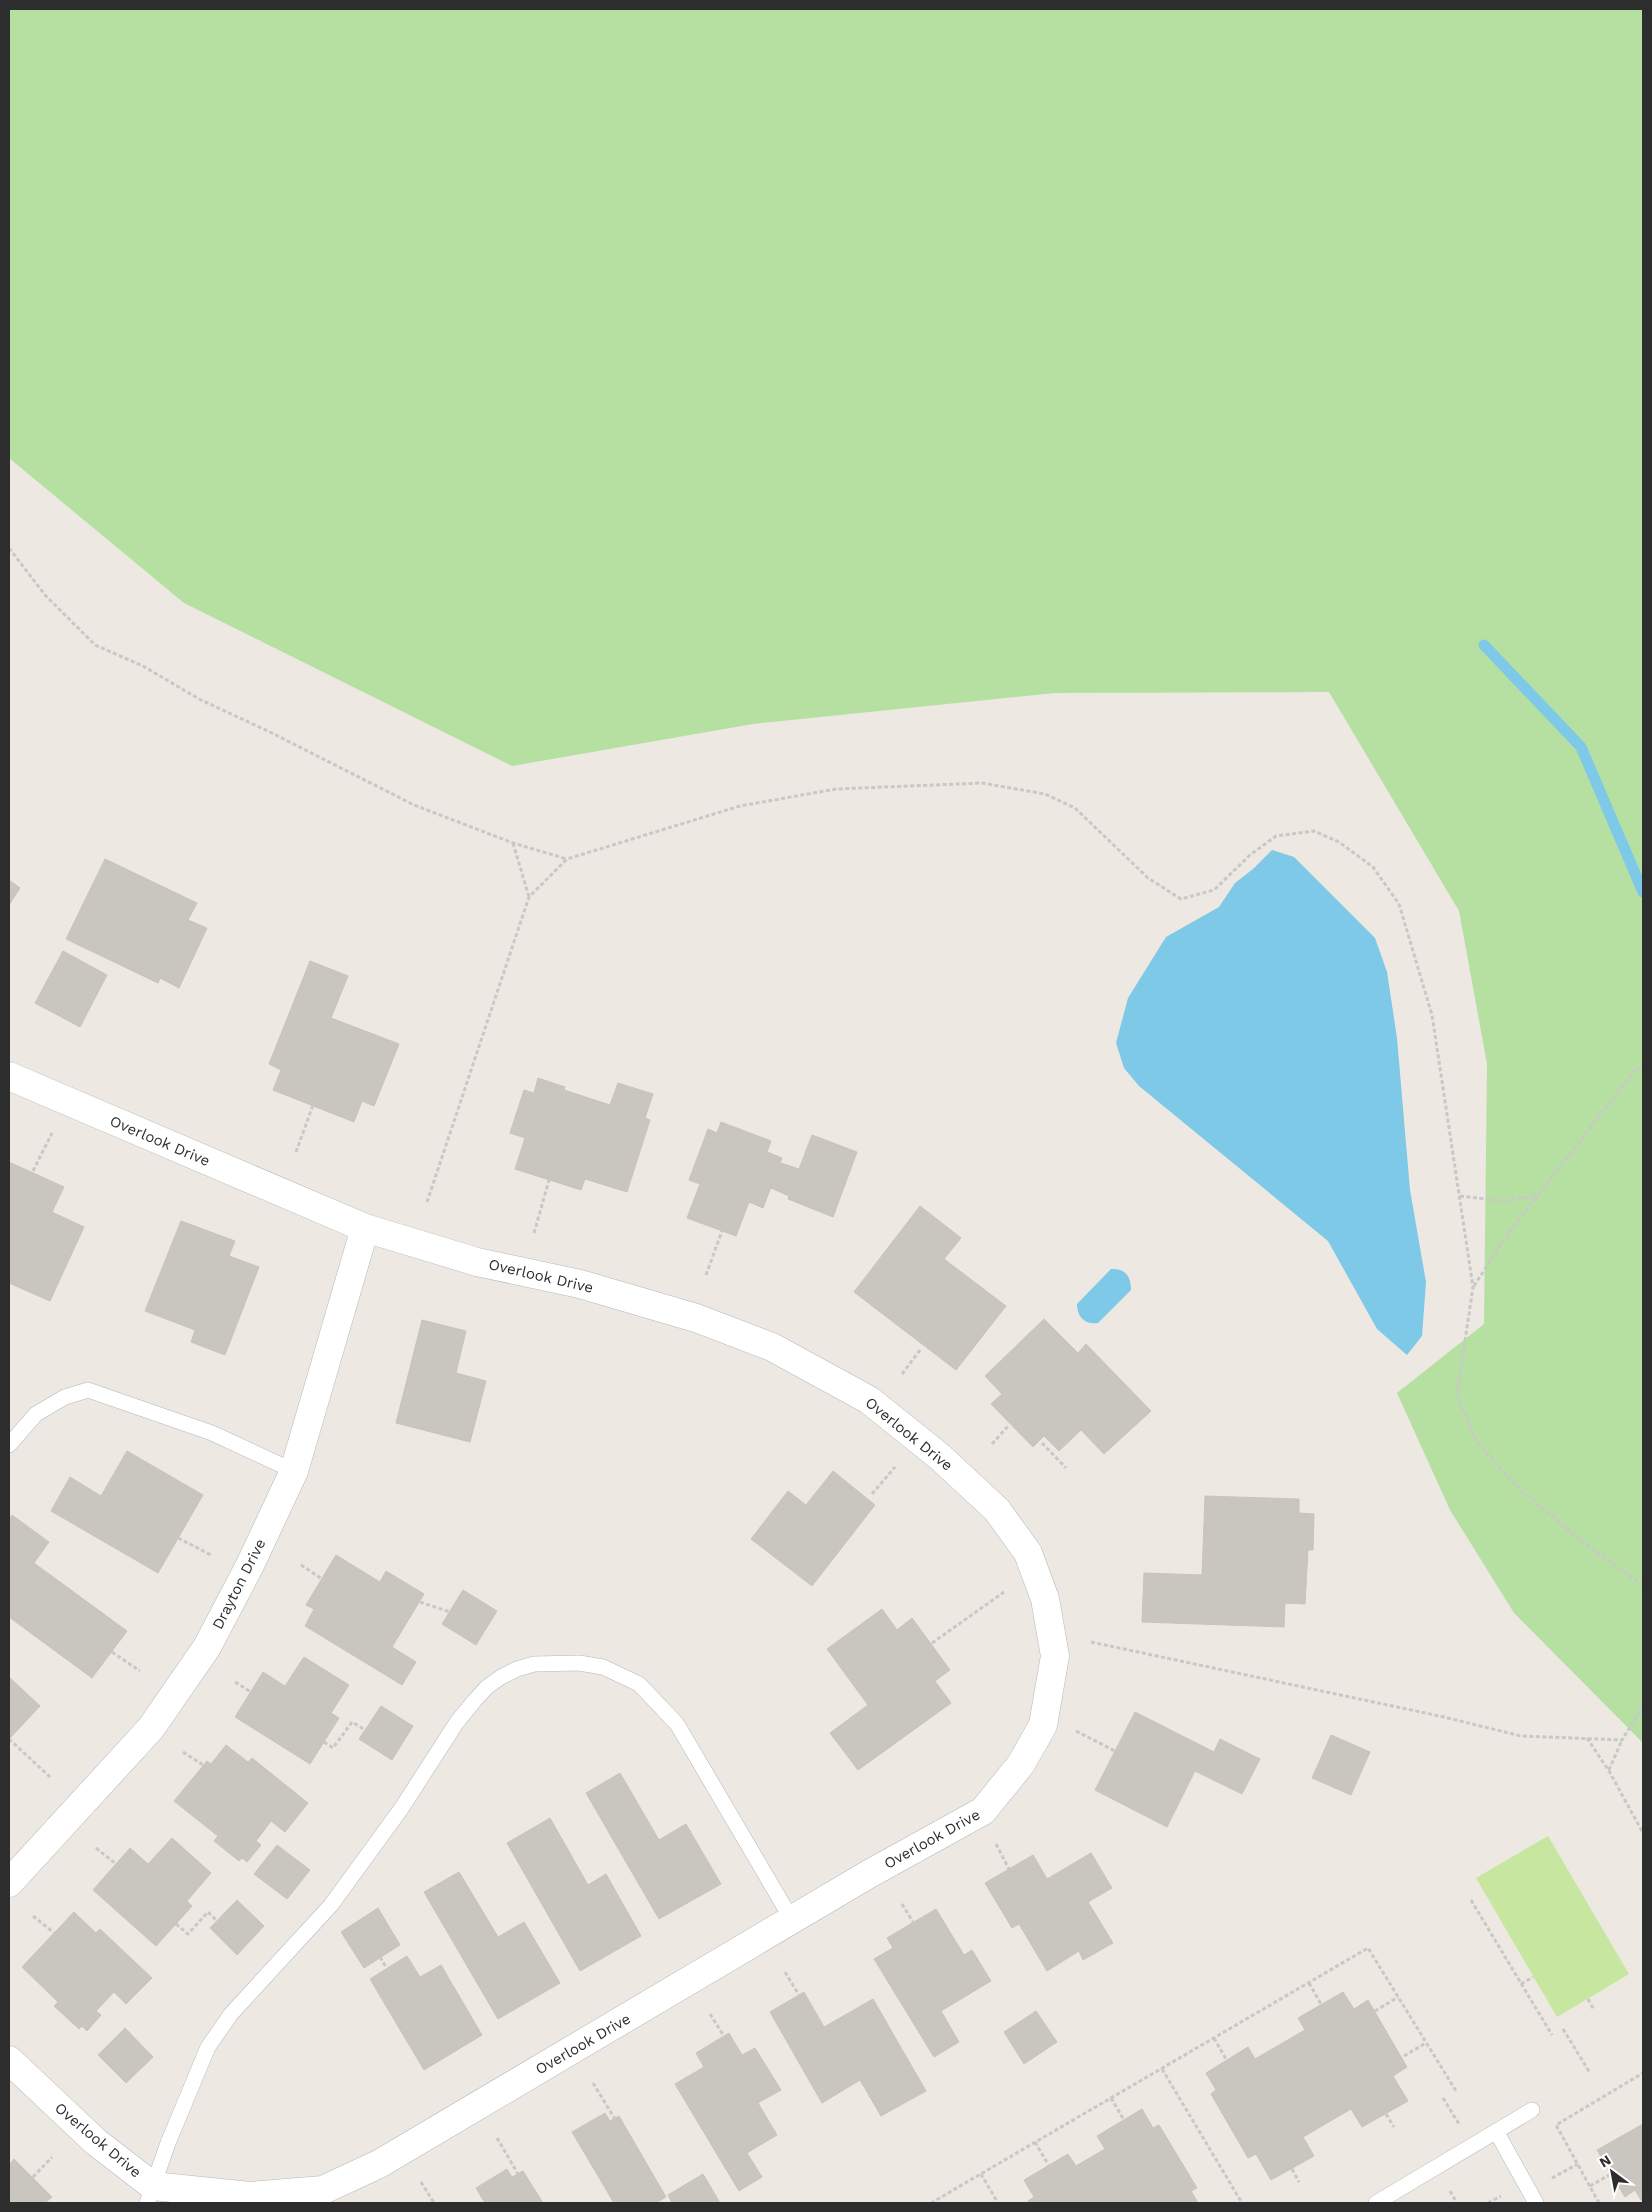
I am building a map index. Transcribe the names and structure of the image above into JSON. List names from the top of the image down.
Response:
{
  "streets": {
    "street": ["Overlook Drive", "Drayton Drive"]
  },
  "crossings": [
    ["Overlook Drive", "Drayton Drive"]
  ],
  "north": "top left"
}
